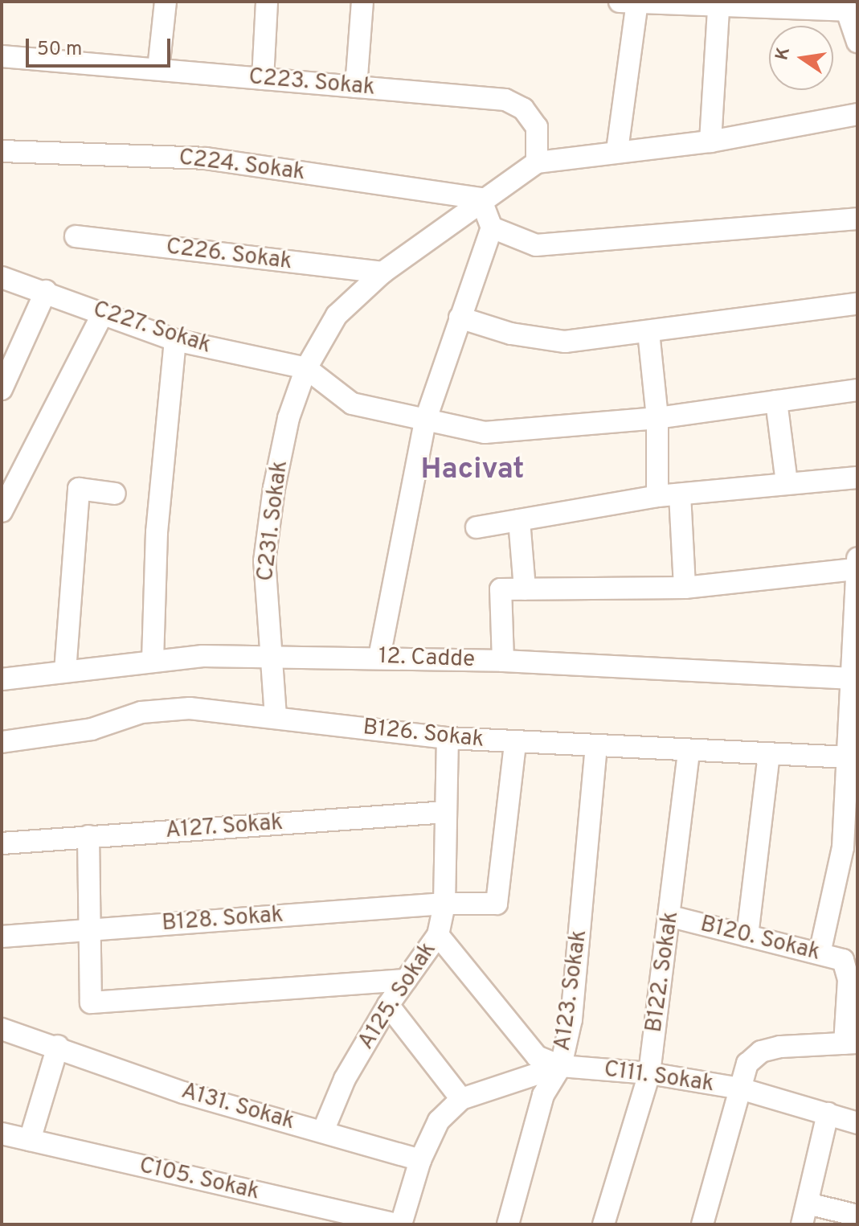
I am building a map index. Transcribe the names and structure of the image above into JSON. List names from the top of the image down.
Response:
{
  "streets": {
    "street": [
      "C223. Sokak",
      "C224. Sokak",
      "C226. Sokak",
      "C227. Sokak",
      "C231. Sokak",
      "12. Cadde",
      "B126. Sokak",
      "A127. Sokak",
      "B128. Sokak",
      "B120. Sokak",
      "B122. Sokak",
      "A123. Sokak",
      "A125. Sokak",
      "C111. Sokak",
      "A131. Sokak",
      "C105. Sokak"
    ]
  },
  "crossings": [
    ["C223. Sokak", "C231. Sokak"],
    ["C224. Sokak", "C231. Sokak"],
    ["C226. Sokak", "C231. Sokak"],
    ["C227. Sokak", "C231. Sokak"],
    ["C231. Sokak", "12. Cadde"],
    ["C231. Sokak", "B126. Sokak"],
    ["B126. Sokak", "B128. Sokak"],
    ["B126. Sokak", "B122. Sokak"],
    ["B126. Sokak", "A123. Sokak"],
    ["B126. Sokak", "A125. Sokak"],
    ["A127. Sokak", "A125. Sokak"],
    ["B128. Sokak", "A125. Sokak"],
    ["B120. Sokak", "B122. Sokak"],
    ["B122. Sokak", "C111. Sokak"],
    ["A123. Sokak", "C111. Sokak"],
    ["A125. Sokak", "C111. Sokak"],
    ["A125. Sokak", "A131. Sokak"]
  ],
  "districts": ["Hacivat"],
  "scale_bar": "50 m",
  "north": "left"
}
